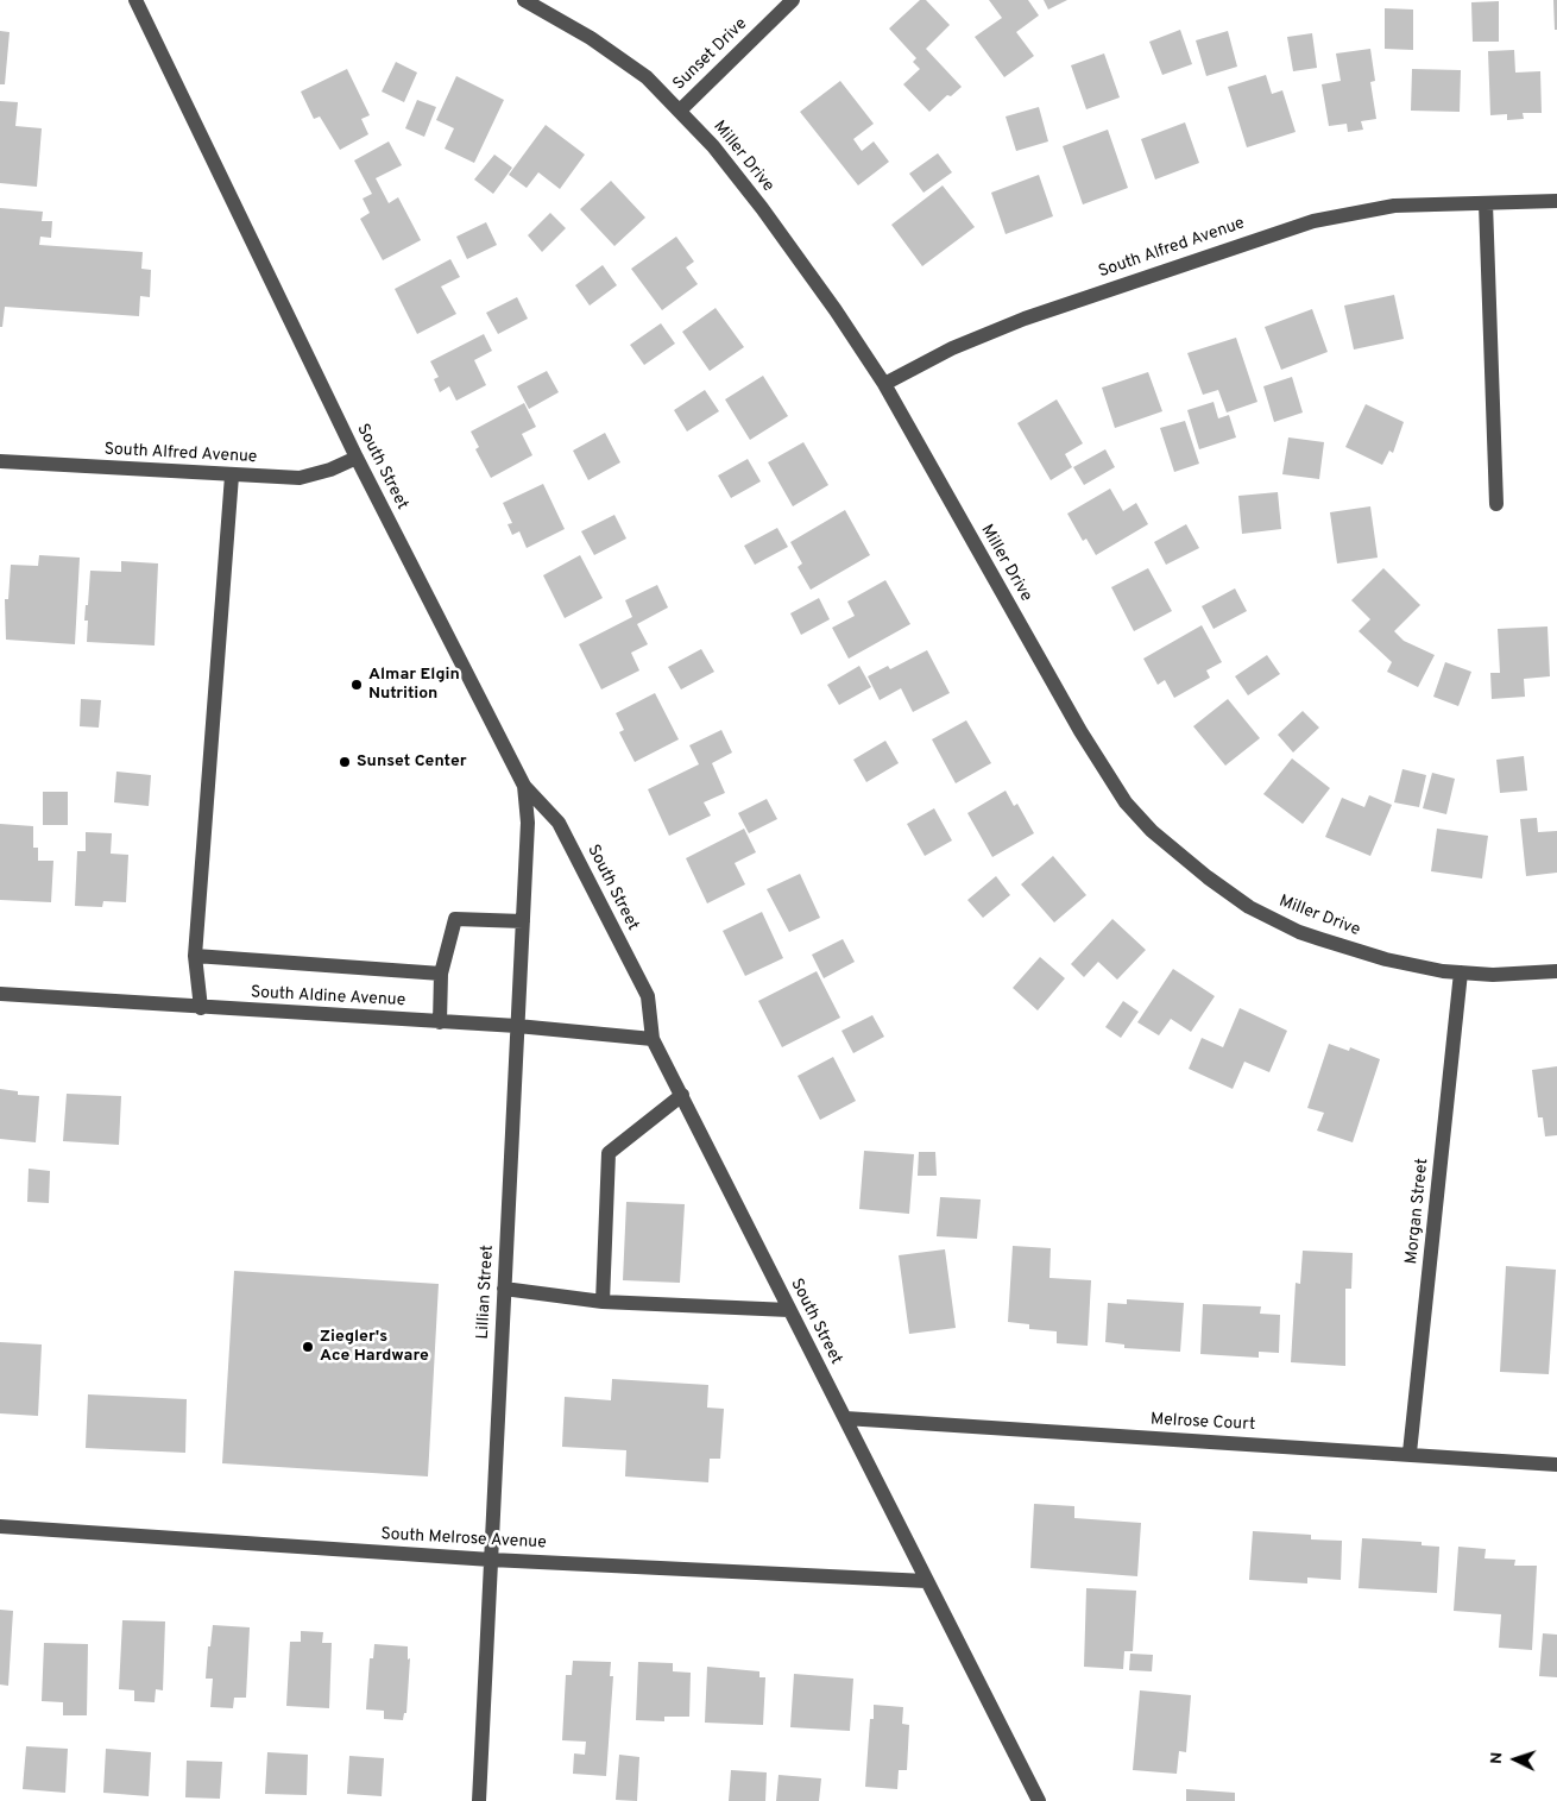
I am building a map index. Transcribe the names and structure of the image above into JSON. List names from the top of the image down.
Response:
{
  "streets": {
    "street": [
      "Sunset Drive",
      "Miller Drive",
      "South Alfred Avenue",
      "South Street",
      "South Aldine Avenue",
      "Morgan Street",
      "Lillian Street",
      "Melrose Court",
      "South Melrose Avenue"
    ]
  },
  "crossings": [
    ["Sunset Drive", "Miller Drive"],
    ["Miller Drive", "South Alfred Avenue"],
    ["Miller Drive", "Morgan Street"],
    ["South Alfred Avenue", "South Street"],
    ["South Street", "South Aldine Avenue"],
    ["South Street", "Lillian Street"],
    ["South Street", "Melrose Court"],
    ["South Street", "South Melrose Avenue"],
    ["South Aldine Avenue", "Lillian Street"],
    ["Morgan Street", "Melrose Court"],
    ["Lillian Street", "South Melrose Avenue"]
  ],
  "places": ["Almar Elgin Nutrition", "Sunset Center", "Ziegler's Ace Hardware"],
  "north": "left"
}
